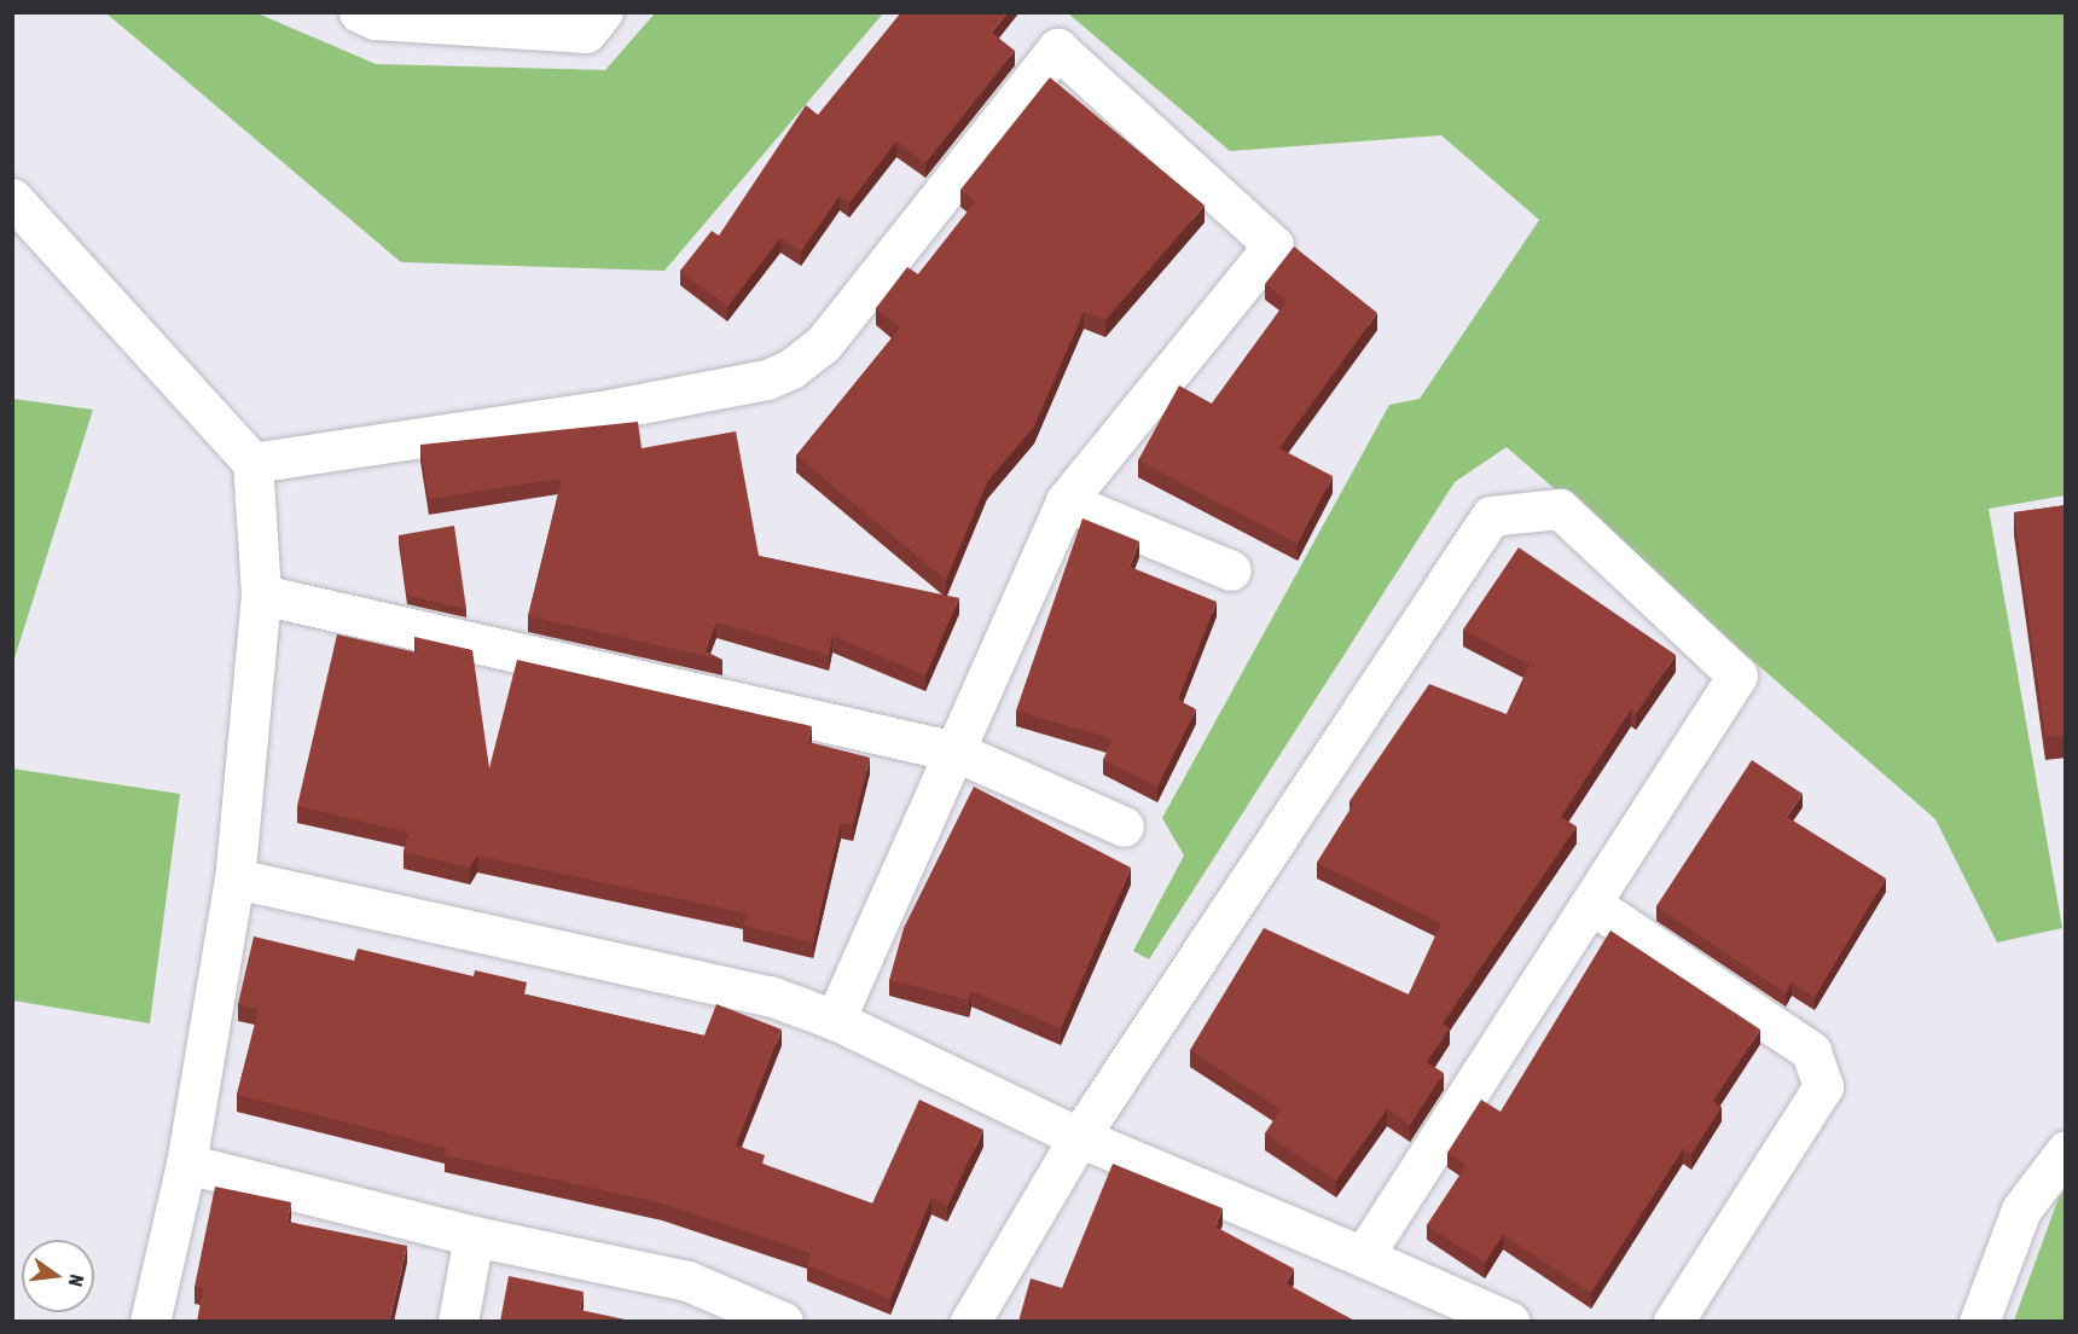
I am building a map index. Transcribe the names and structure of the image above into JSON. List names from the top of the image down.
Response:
{
  "north": "right"
}
